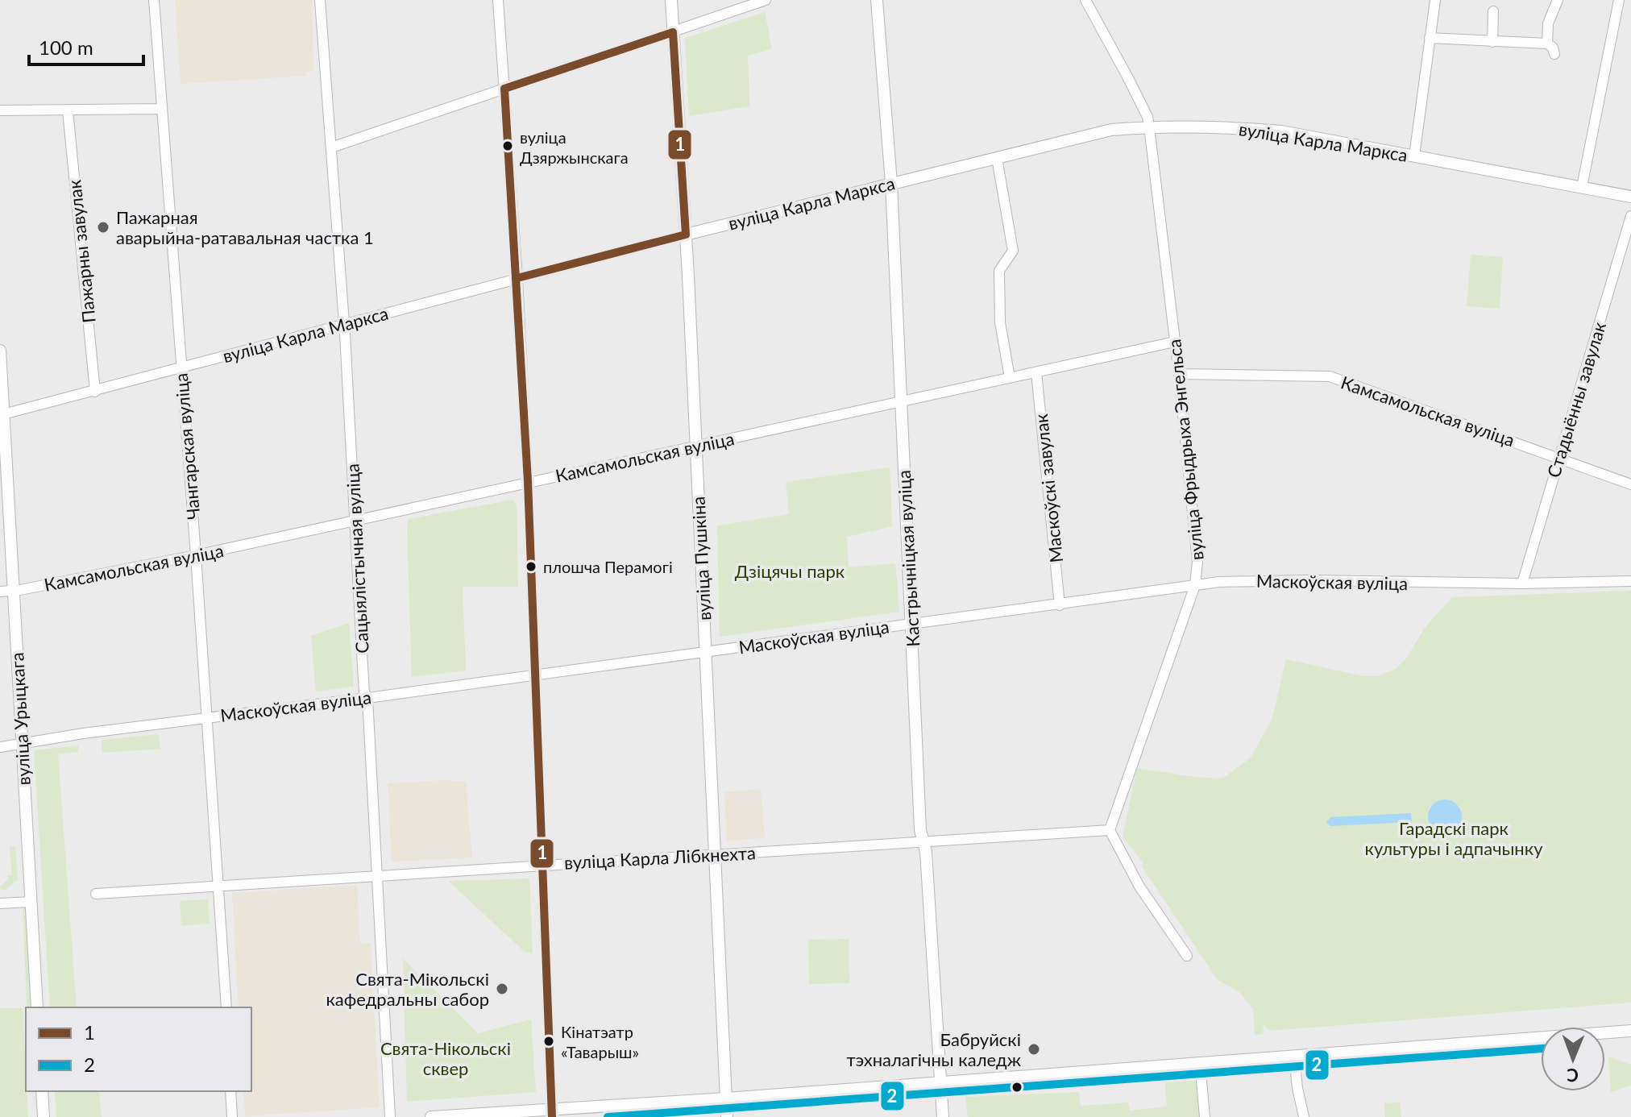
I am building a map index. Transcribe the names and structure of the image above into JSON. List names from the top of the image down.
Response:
{
  "streets": {
    "main road": [
      "вуліца Карла Маркса",
      "вуліца Пушкіна",
      "Кастрычніцкая вуліца",
      "вуліца Урыцкага"
    ],
    "street": [
      "Пажарны завулак",
      "Стадыённы завулак",
      "Камсамольская вуліца",
      "Чангарская вуліца",
      "вуліца Фрыдрыха Энгельса",
      "Маскоўскі завулак",
      "Сацыялістычная вуліца",
      "Маскоўская вуліца",
      "вуліца Карла Лібкнехта"
    ]
  },
  "crossings": [
    ["вуліца Карла Маркса", "Пажарны завулак"],
    ["вуліца Карла Маркса", "Чангарская вуліца"],
    ["вуліца Карла Маркса", "вуліца Фрыдрыха Энгельса"],
    ["вуліца Карла Маркса", "Сацыялістычная вуліца"],
    ["вуліца Карла Маркса", "вуліца Пушкіна"],
    ["вуліца Карла Маркса", "Кастрычніцкая вуліца"],
    ["вуліца Карла Маркса", "вуліца Урыцкага"],
    ["Стадыённы завулак", "Камсамольская вуліца"],
    ["Стадыённы завулак", "Маскоўская вуліца"],
    ["Камсамольская вуліца", "Чангарская вуліца"],
    ["Камсамольская вуліца", "вуліца Фрыдрыха Энгельса"],
    ["Камсамольская вуліца", "Маскоўскі завулак"],
    ["Камсамольская вуліца", "Сацыялістычная вуліца"],
    ["Камсамольская вуліца", "вуліца Пушкіна"],
    ["Камсамольская вуліца", "Кастрычніцкая вуліца"],
    ["Камсамольская вуліца", "вуліца Урыцкага"],
    ["Чангарская вуліца", "Маскоўская вуліца"],
    ["Чангарская вуліца", "вуліца Карла Лібкнехта"],
    ["вуліца Фрыдрыха Энгельса", "Маскоўская вуліца"],
    ["вуліца Фрыдрыха Энгельса", "вуліца Карла Лібкнехта"],
    ["Маскоўскі завулак", "Маскоўская вуліца"],
    ["Сацыялістычная вуліца", "Маскоўская вуліца"],
    ["Сацыялістычная вуліца", "вуліца Карла Лібкнехта"],
    ["вуліца Пушкіна", "Маскоўская вуліца"],
    ["вуліца Пушкіна", "вуліца Карла Лібкнехта"],
    ["Кастрычніцкая вуліца", "Маскоўская вуліца"],
    ["Кастрычніцкая вуліца", "вуліца Карла Лібкнехта"],
    ["Маскоўская вуліца", "вуліца Урыцкага"]
  ],
  "parks": ["Дзіцячы парк", "Гарадскі парк культуры і адпачынку", "Свята-Нікольскі сквер"],
  "places": [
    "вуліца Дзяржынскага",
    "Пажарная аварыйна-ратавальная частка 1",
    "плошча Перамогі",
    "Свята-Мікольскі кафедральны сабор",
    "Кінатэатр «Таварыш»",
    "Бабруйскі тэхналагічны каледж"
  ],
  "lines": ["transit line 1", "transit line 2"],
  "legend": ["1", "2"],
  "scale_bar": "100 m",
  "north": "bottom"
}
